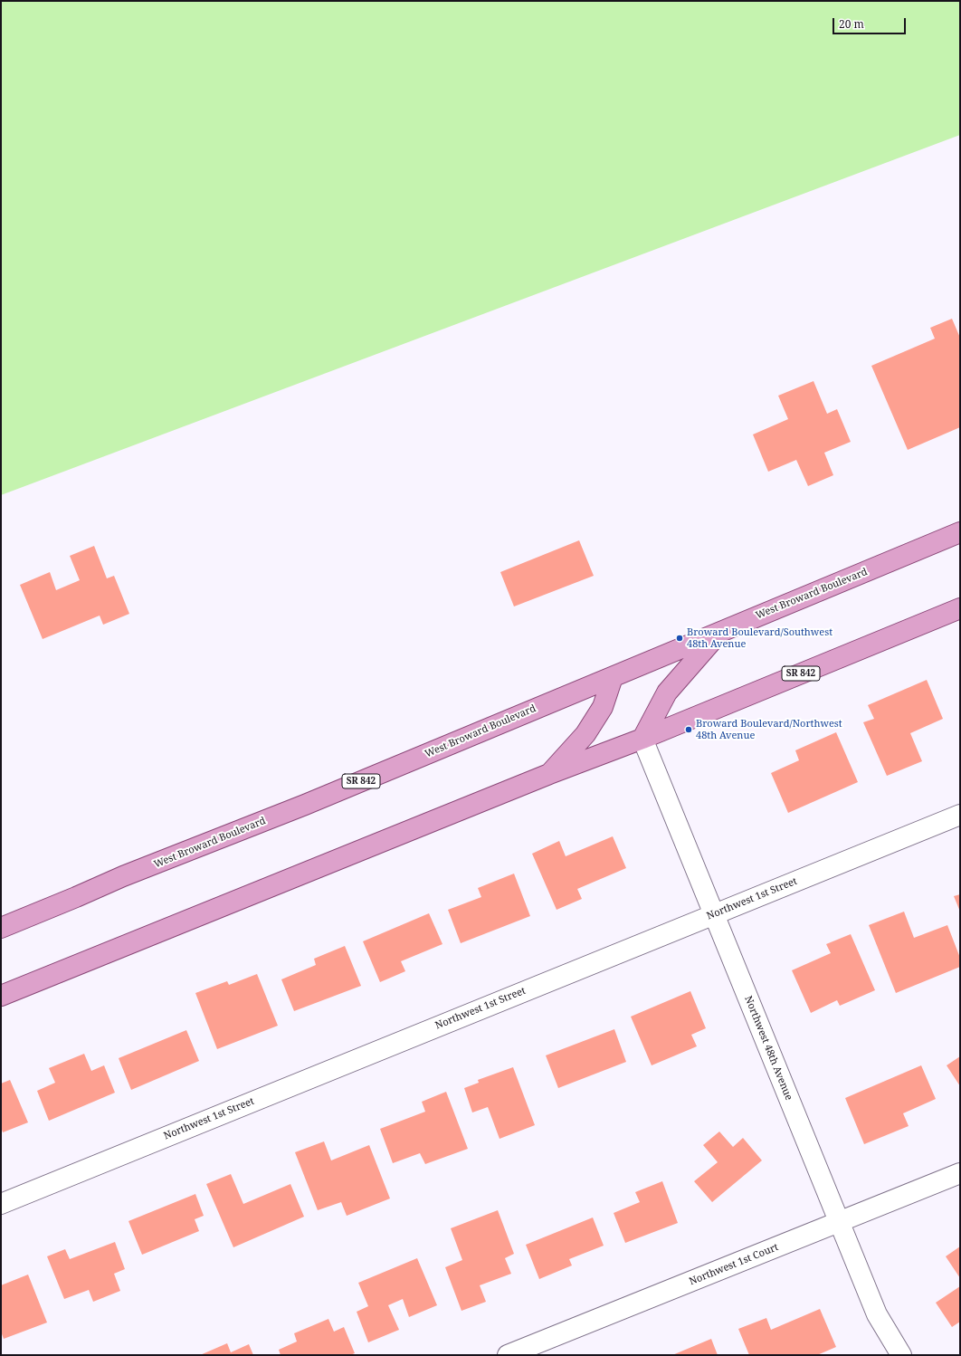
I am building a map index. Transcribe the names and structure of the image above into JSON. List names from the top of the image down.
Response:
{
  "streets": {
    "main road": ["West Broward Boulevard", "SR 842"],
    "street": ["Northwest 1st Street", "Northwest 48th Avenue", "Northwest 1st Court"]
  },
  "crossings": [
    ["SR 842", "Northwest 48th Avenue"],
    ["Northwest 1st Street", "Northwest 48th Avenue"],
    ["Northwest 48th Avenue", "Northwest 1st Court"]
  ],
  "places": ["Broward Boulevard/Southwest 48th Avenue", "Broward Boulevard/Northwest 48th Avenue"],
  "scale_bar": "20 m"
}
